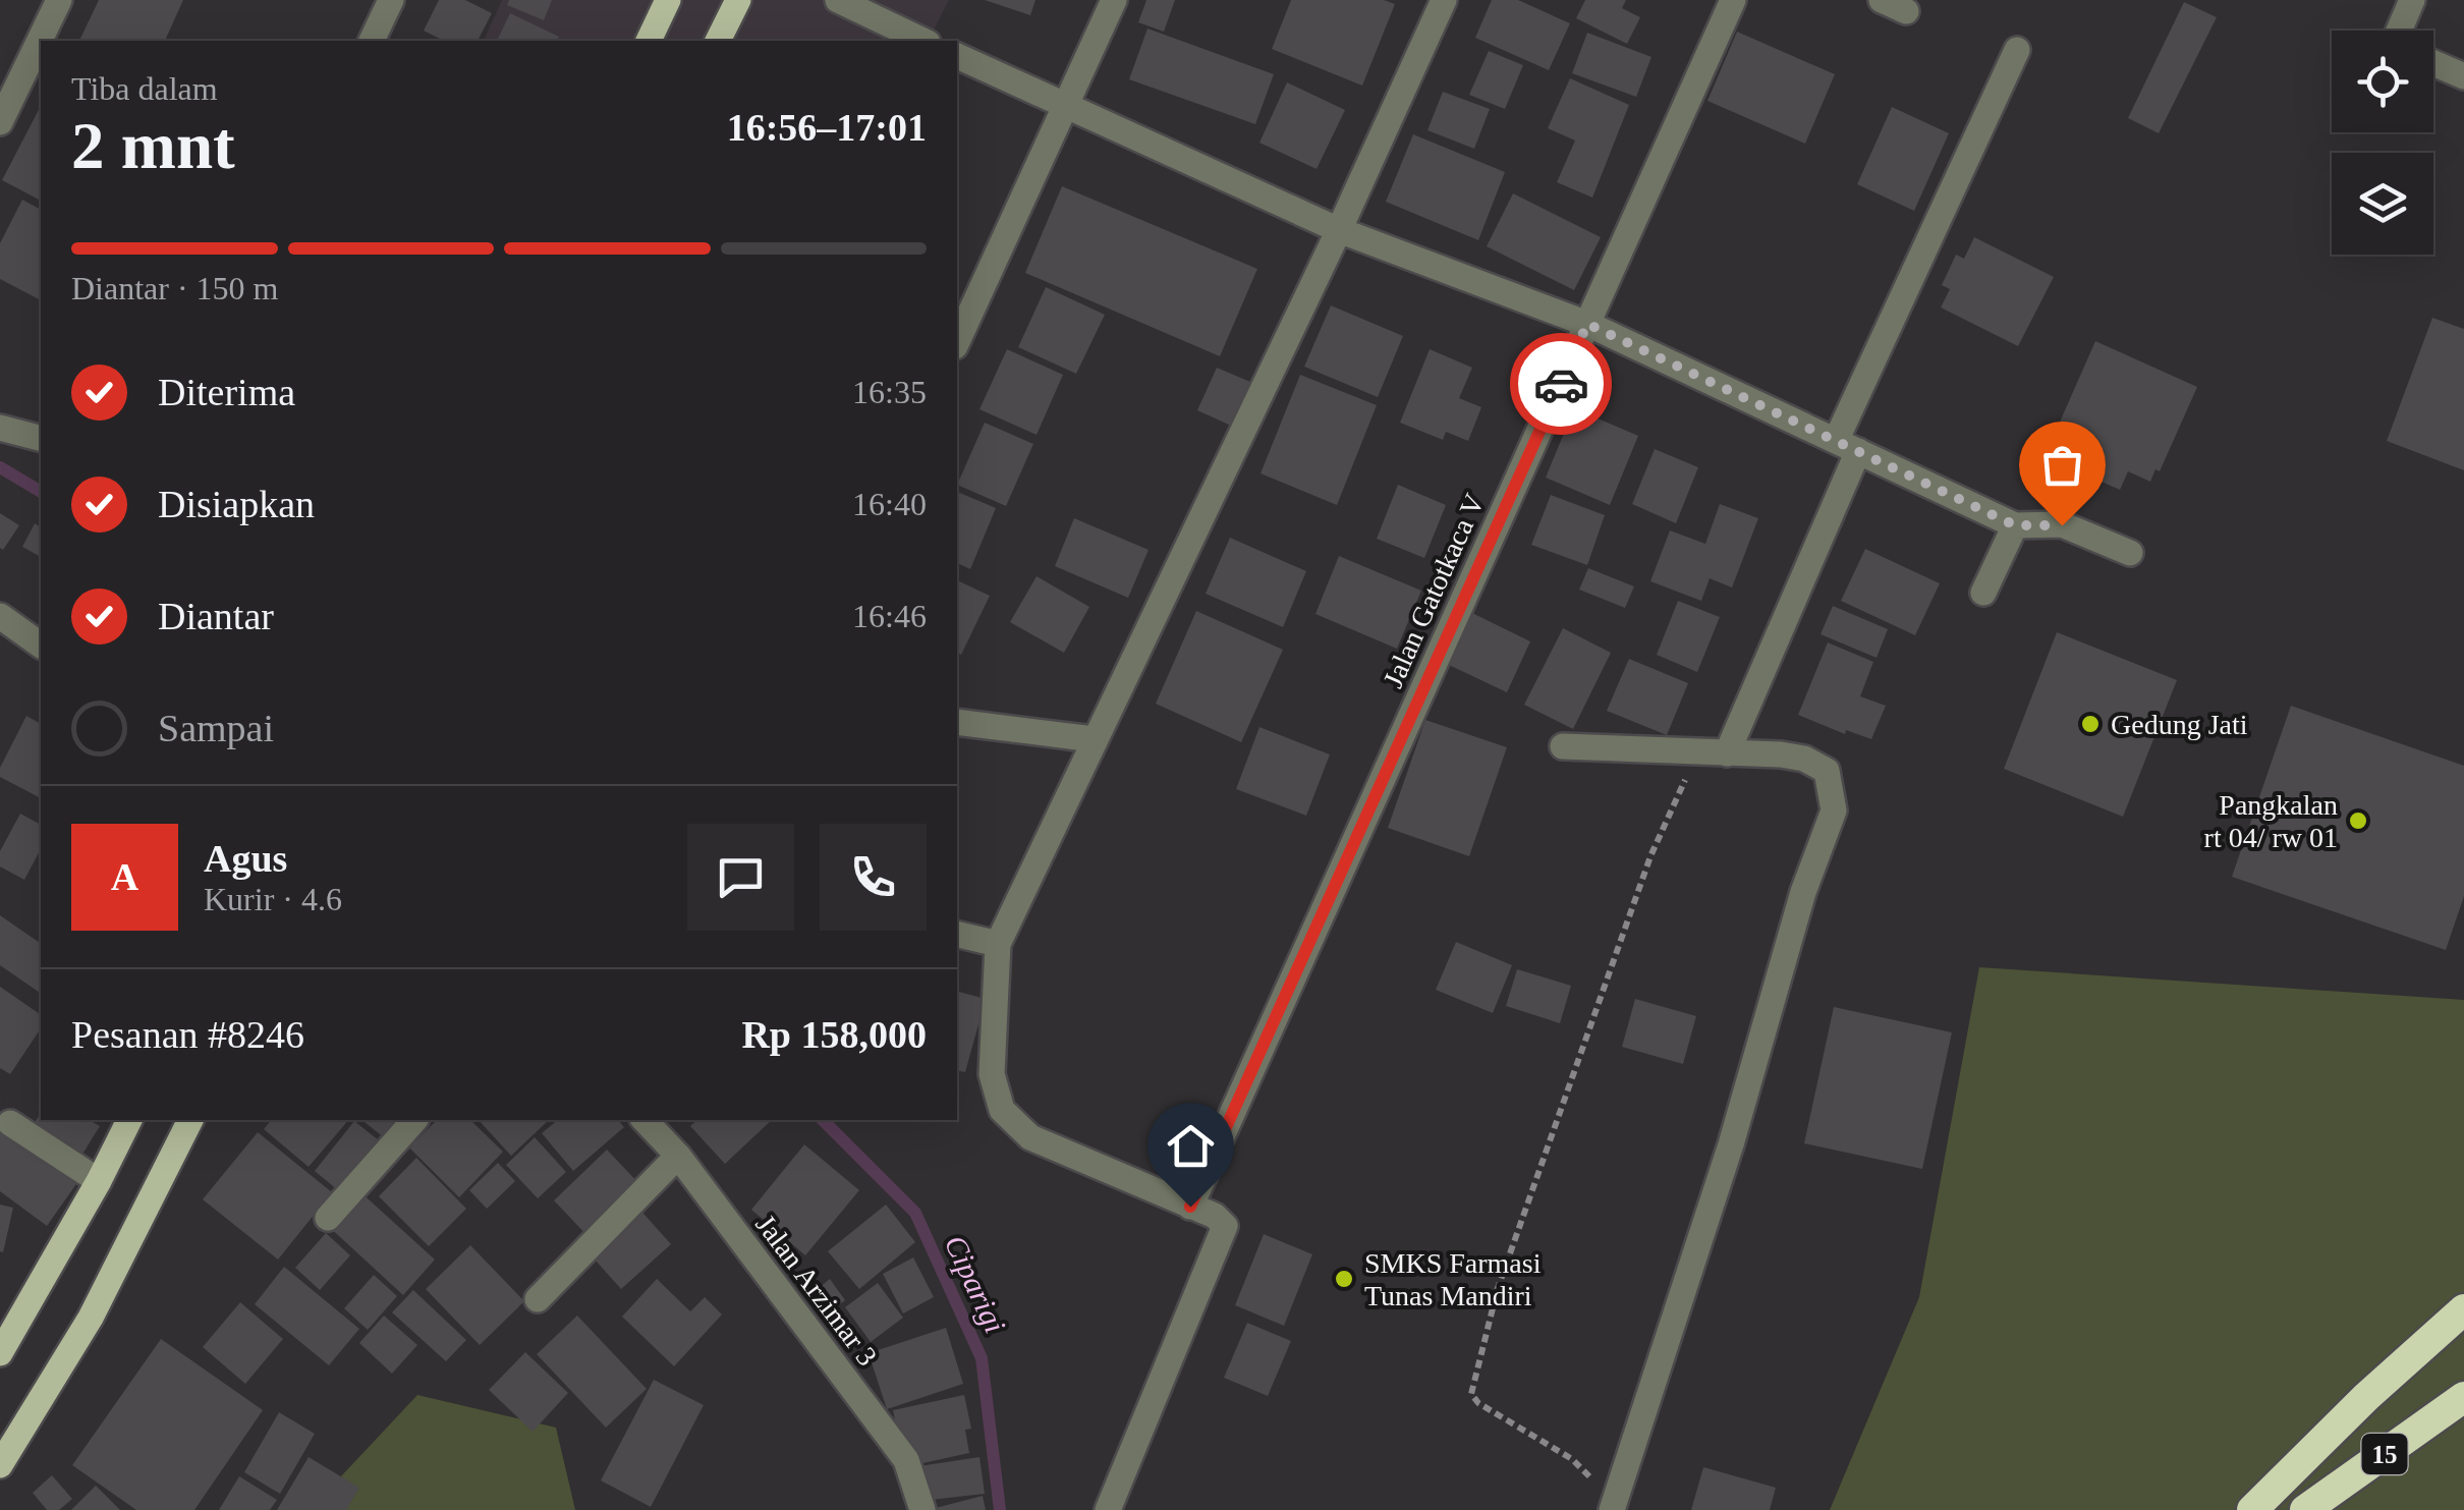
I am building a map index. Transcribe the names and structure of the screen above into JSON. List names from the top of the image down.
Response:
{
  "streets": {
    "highway": ["15"],
    "street": ["Jalan Gatotkaca V", "Jalan Arzimar 3"]
  },
  "water": ["Ciparigi"],
  "places": ["Gedung Jati", "Pangkalan rt 04/ rw 01", "SMKS Farmasi Tunas Mandiri"],
  "page": {
    "heading": ["2 mnt", "Tiba dalam", "16:56–17:01"],
    "panel": [
      "Agus",
      "Kurir · 4.6",
      "Pesanan #8246",
      "Rp 158,000"
    ],
    "bar": "Diantar · 150 m",
    "list": [
      ["Diterima", "16:35"],
      ["Disiapkan", "16:40"],
      ["Diantar", "16:46"],
      "Sampai"
    ],
    "round": "A"
  }
}
